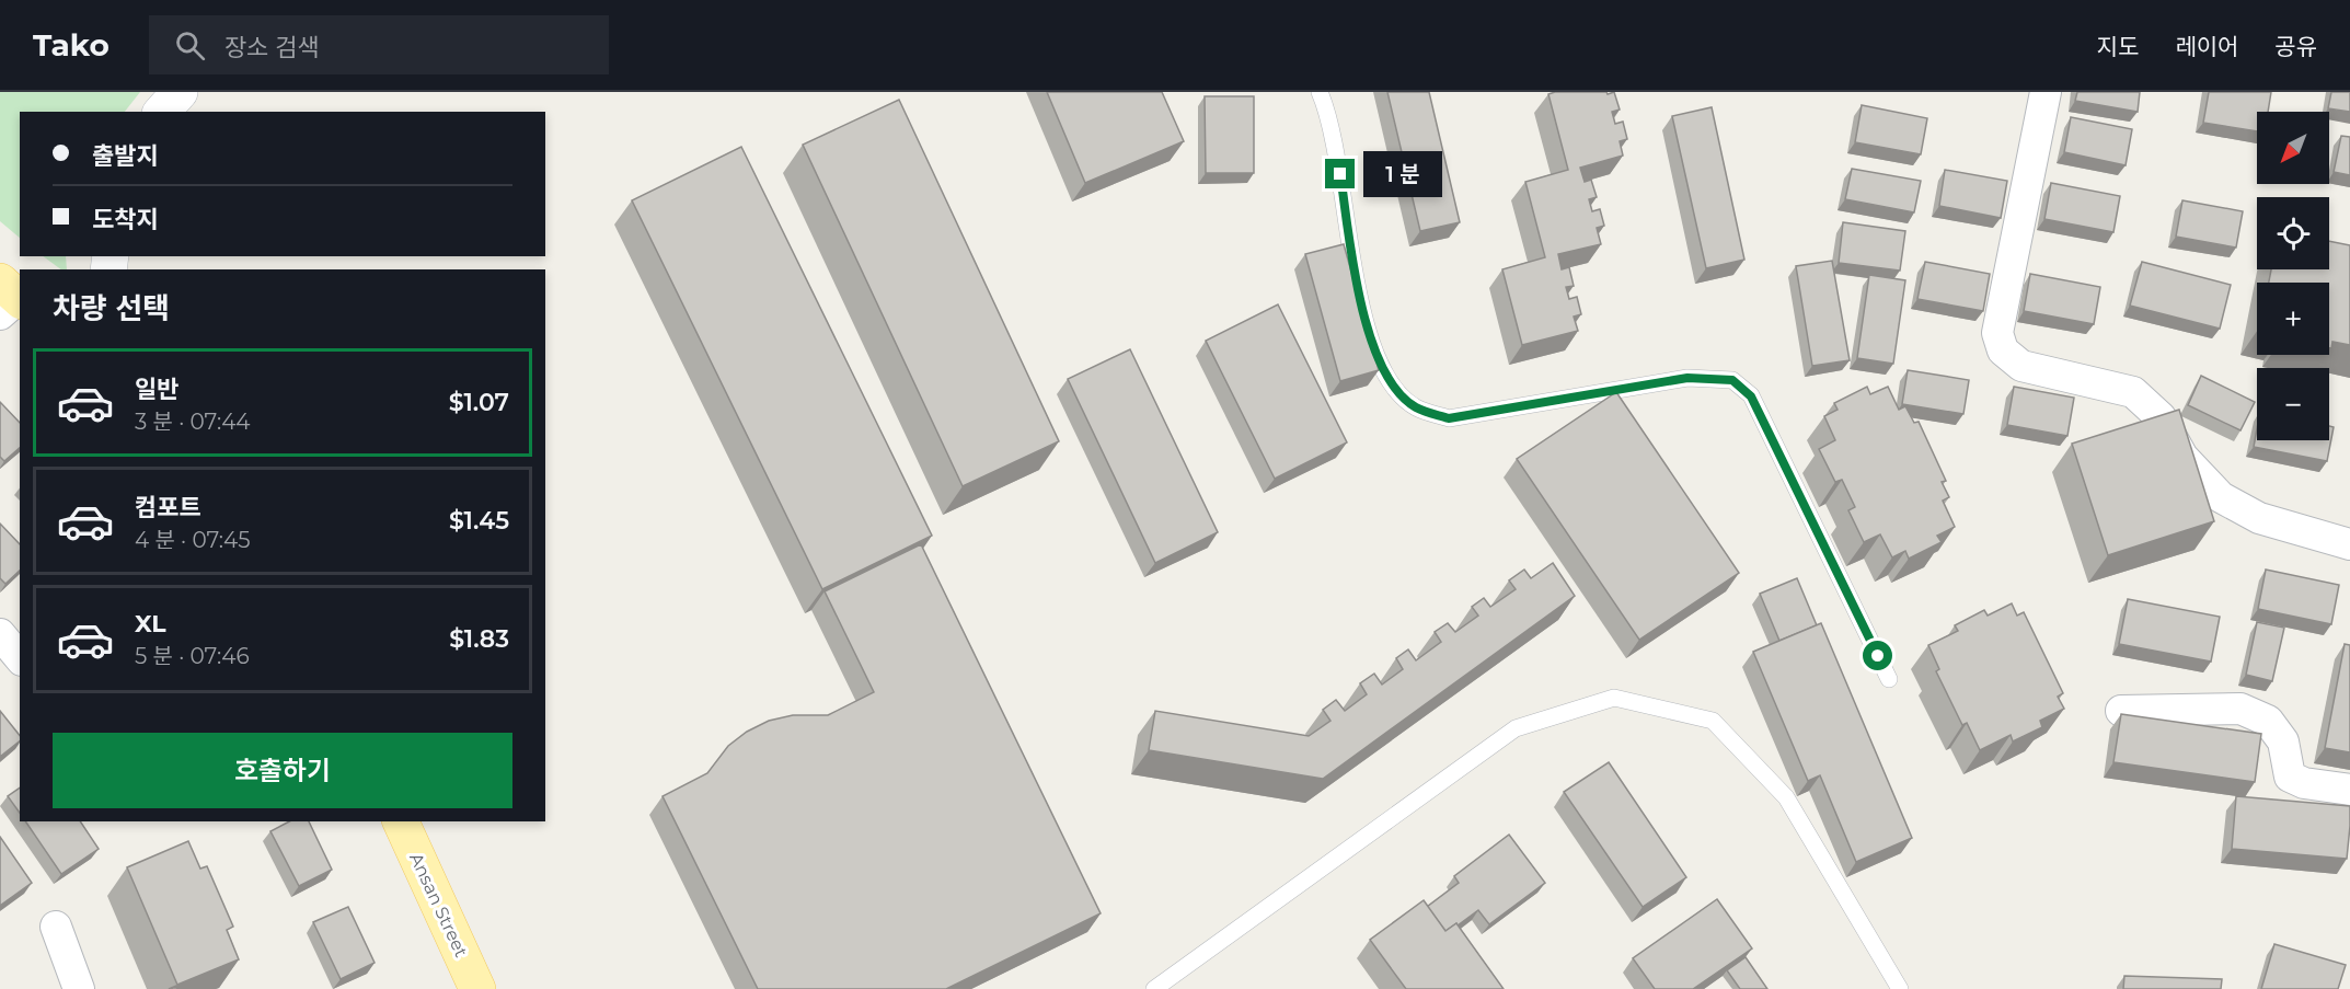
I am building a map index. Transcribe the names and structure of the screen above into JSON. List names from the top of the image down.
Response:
{
  "streets": {
    "main road": ["Ansan Street"]
  },
  "north": "bottom left",
  "page": {
    "header": "Tako",
    "search": "장소 검색",
    "nav": ["지도", "레이어", "공유"],
    "map_buttons": ["+", "−"],
    "banner": ["출발지", "도착지"],
    "bubble": "1 분",
    "heading": "차량 선택",
    "list": [
      {
        "name": "일반",
        "note": "3 분 · 07:44",
        "value": "$1.07"
      },
      {
        "name": "컴포트",
        "note": "4 분 · 07:45",
        "value": "$1.45"
      },
      {
        "name": "XL",
        "note": "5 분 · 07:46",
        "value": "$1.83"
      }
    ],
    "buttons": "호출하기"
  }
}
